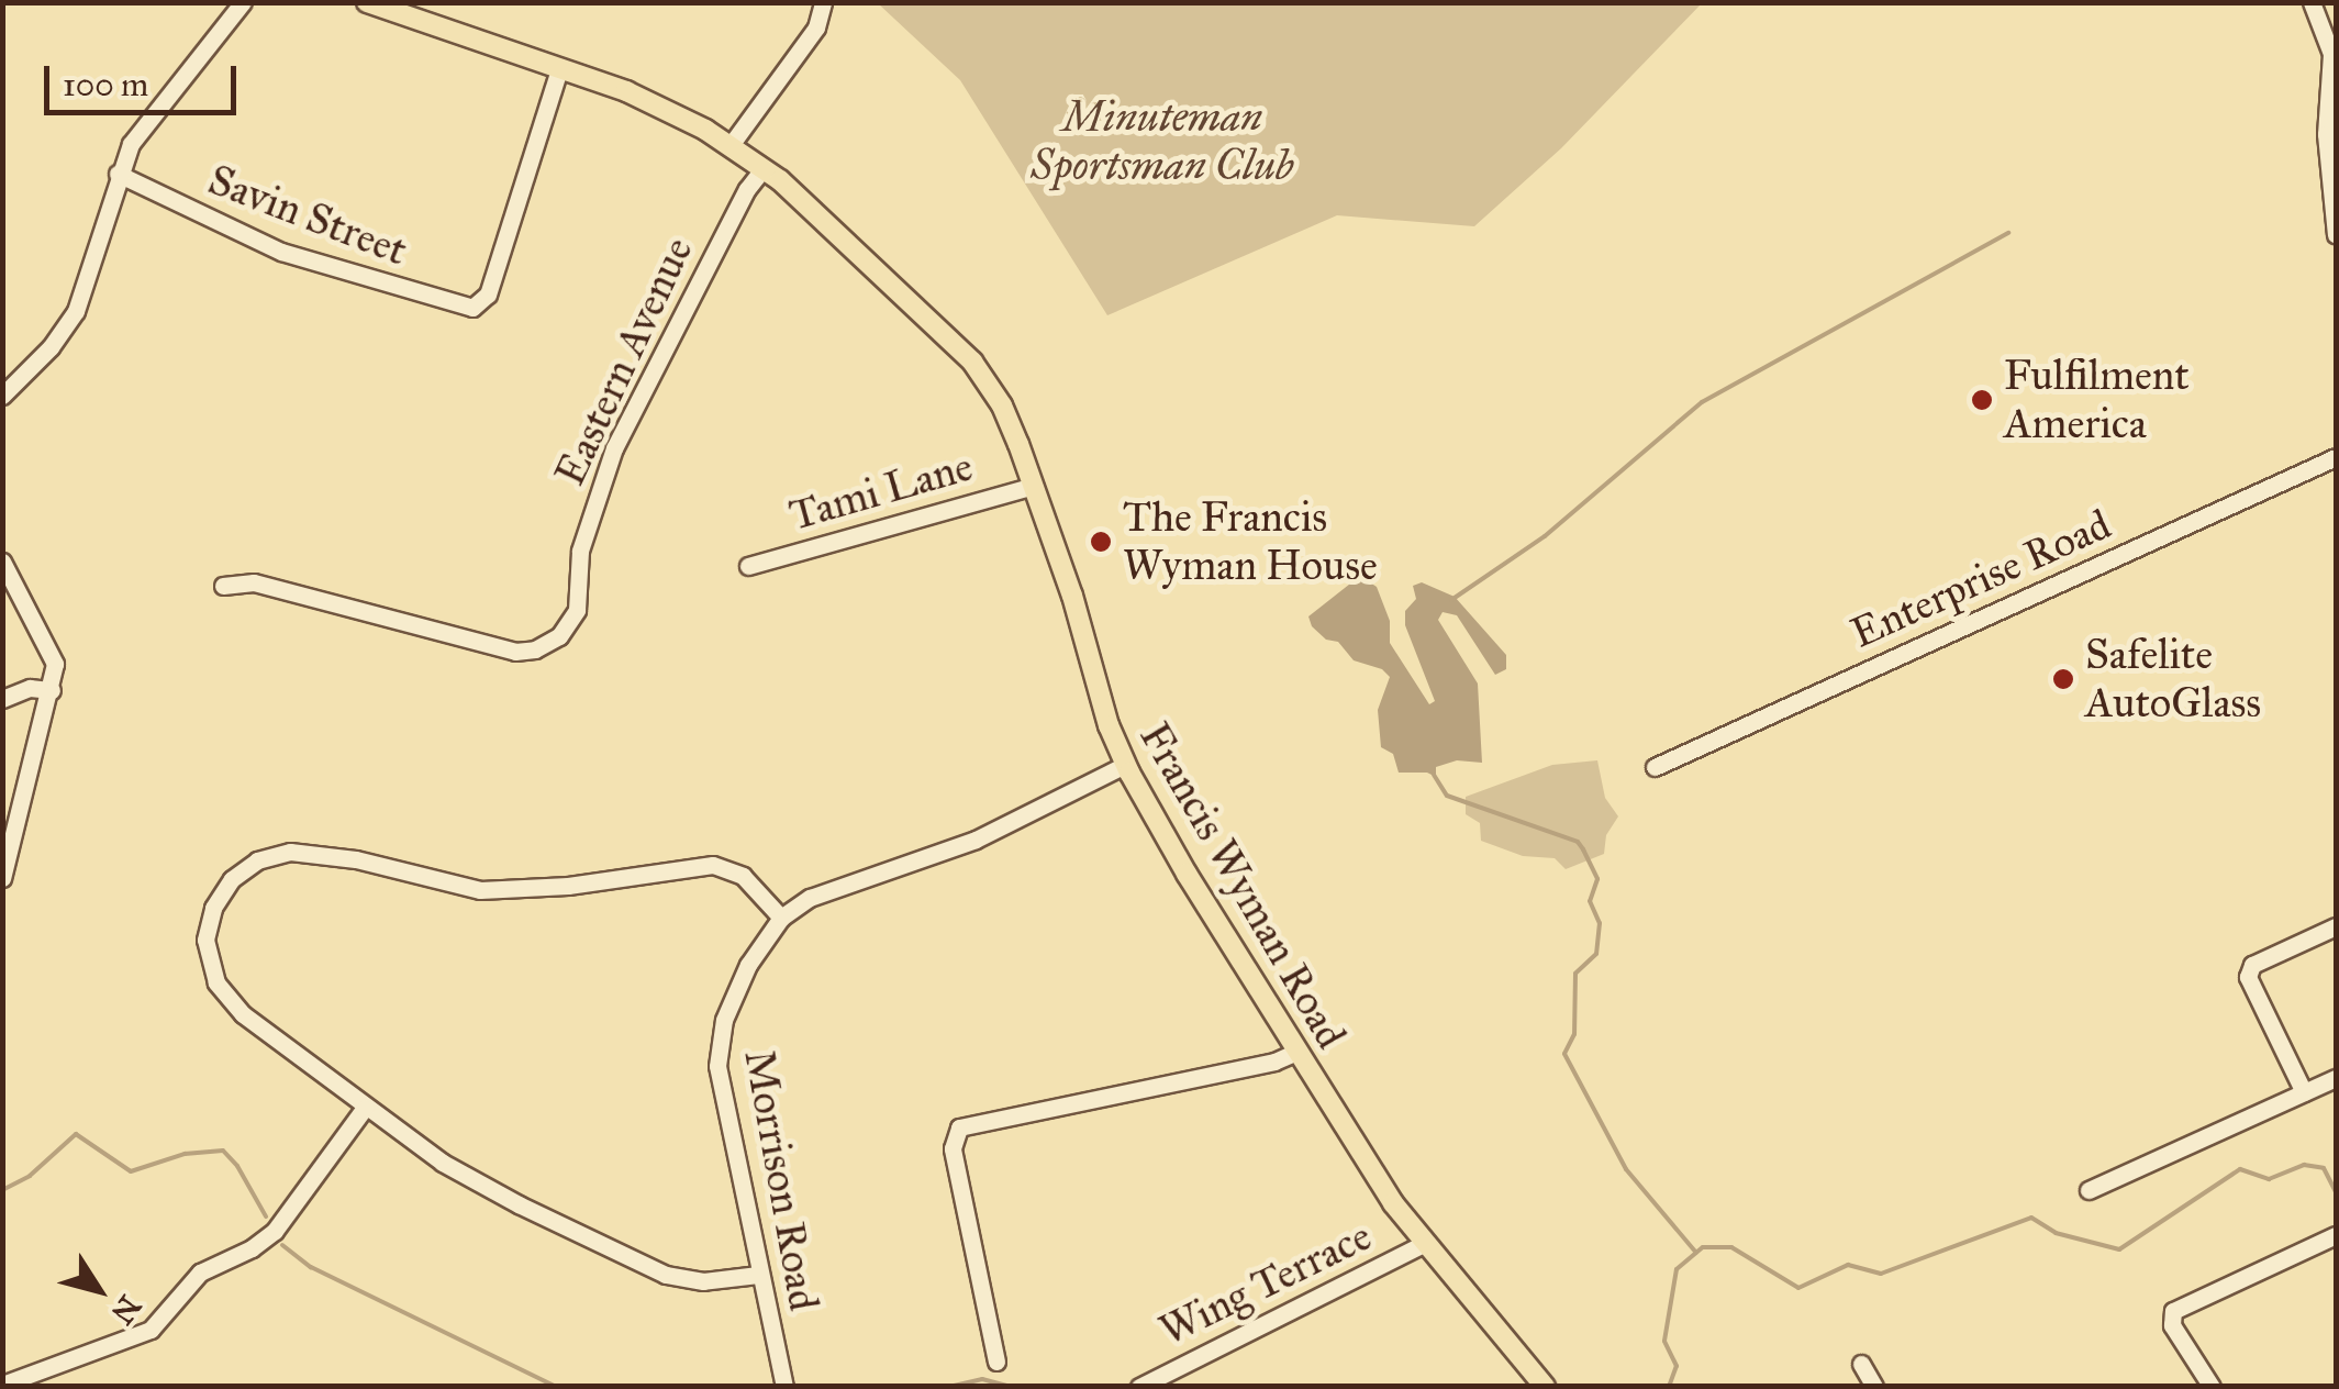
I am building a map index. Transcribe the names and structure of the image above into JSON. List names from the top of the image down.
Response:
{
  "streets": {
    "main road": ["Francis Wyman Road"],
    "street": [
      "Savin Street",
      "Eastern Avenue",
      "Tami Lane",
      "Enterprise Road",
      "Morrison Road",
      "Wing Terrace"
    ]
  },
  "crossings": [
    ["Savin Street", "Francis Wyman Road"],
    ["Eastern Avenue", "Francis Wyman Road"],
    ["Tami Lane", "Francis Wyman Road"],
    ["Francis Wyman Road", "Morrison Road"],
    ["Francis Wyman Road", "Wing Terrace"]
  ],
  "parks": ["Minuteman Sportsman Club"],
  "places": ["Fulfilment America", "The Francis Wyman House", "Safelite AutoGlass"],
  "scale_bar": "100 m",
  "north": "bottom right"
}
